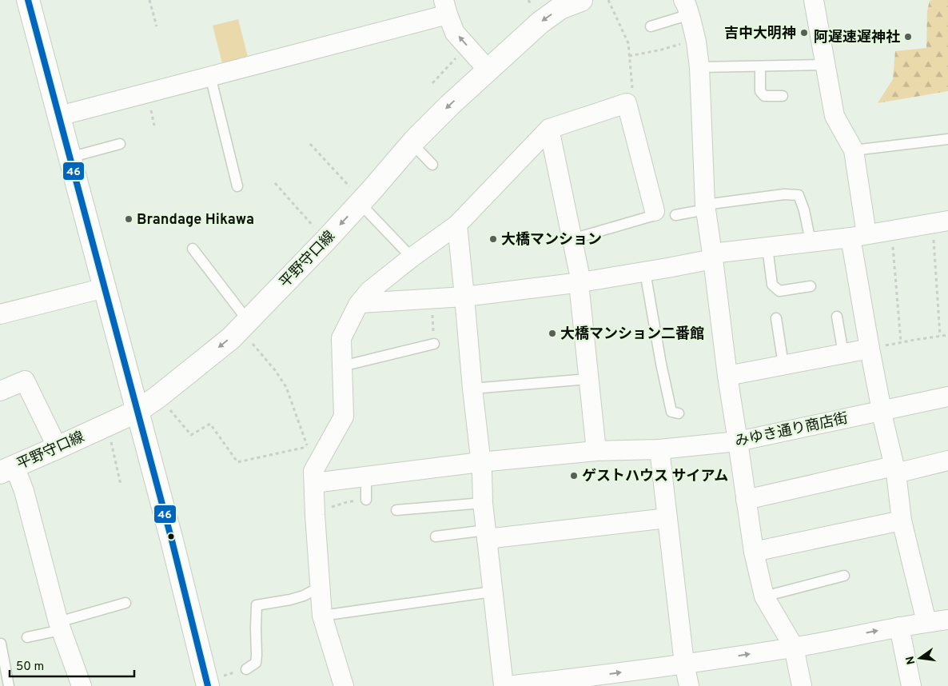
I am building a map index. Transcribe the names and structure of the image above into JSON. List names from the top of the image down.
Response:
{
  "streets": {
    "main road": ["平野守口線"],
    "street": ["みゆき通り商店街"]
  },
  "one_way": ["平野守口線"],
  "places": [
    "吉中大明神",
    "阿遅速遅神社",
    "Brandage Hikawa",
    "大橋マンション",
    "大橋マンション二番館",
    "ゲストハウス サイアム"
  ],
  "lines": ["transit line 46"],
  "scale_bar": "50 m",
  "north": "left"
}
